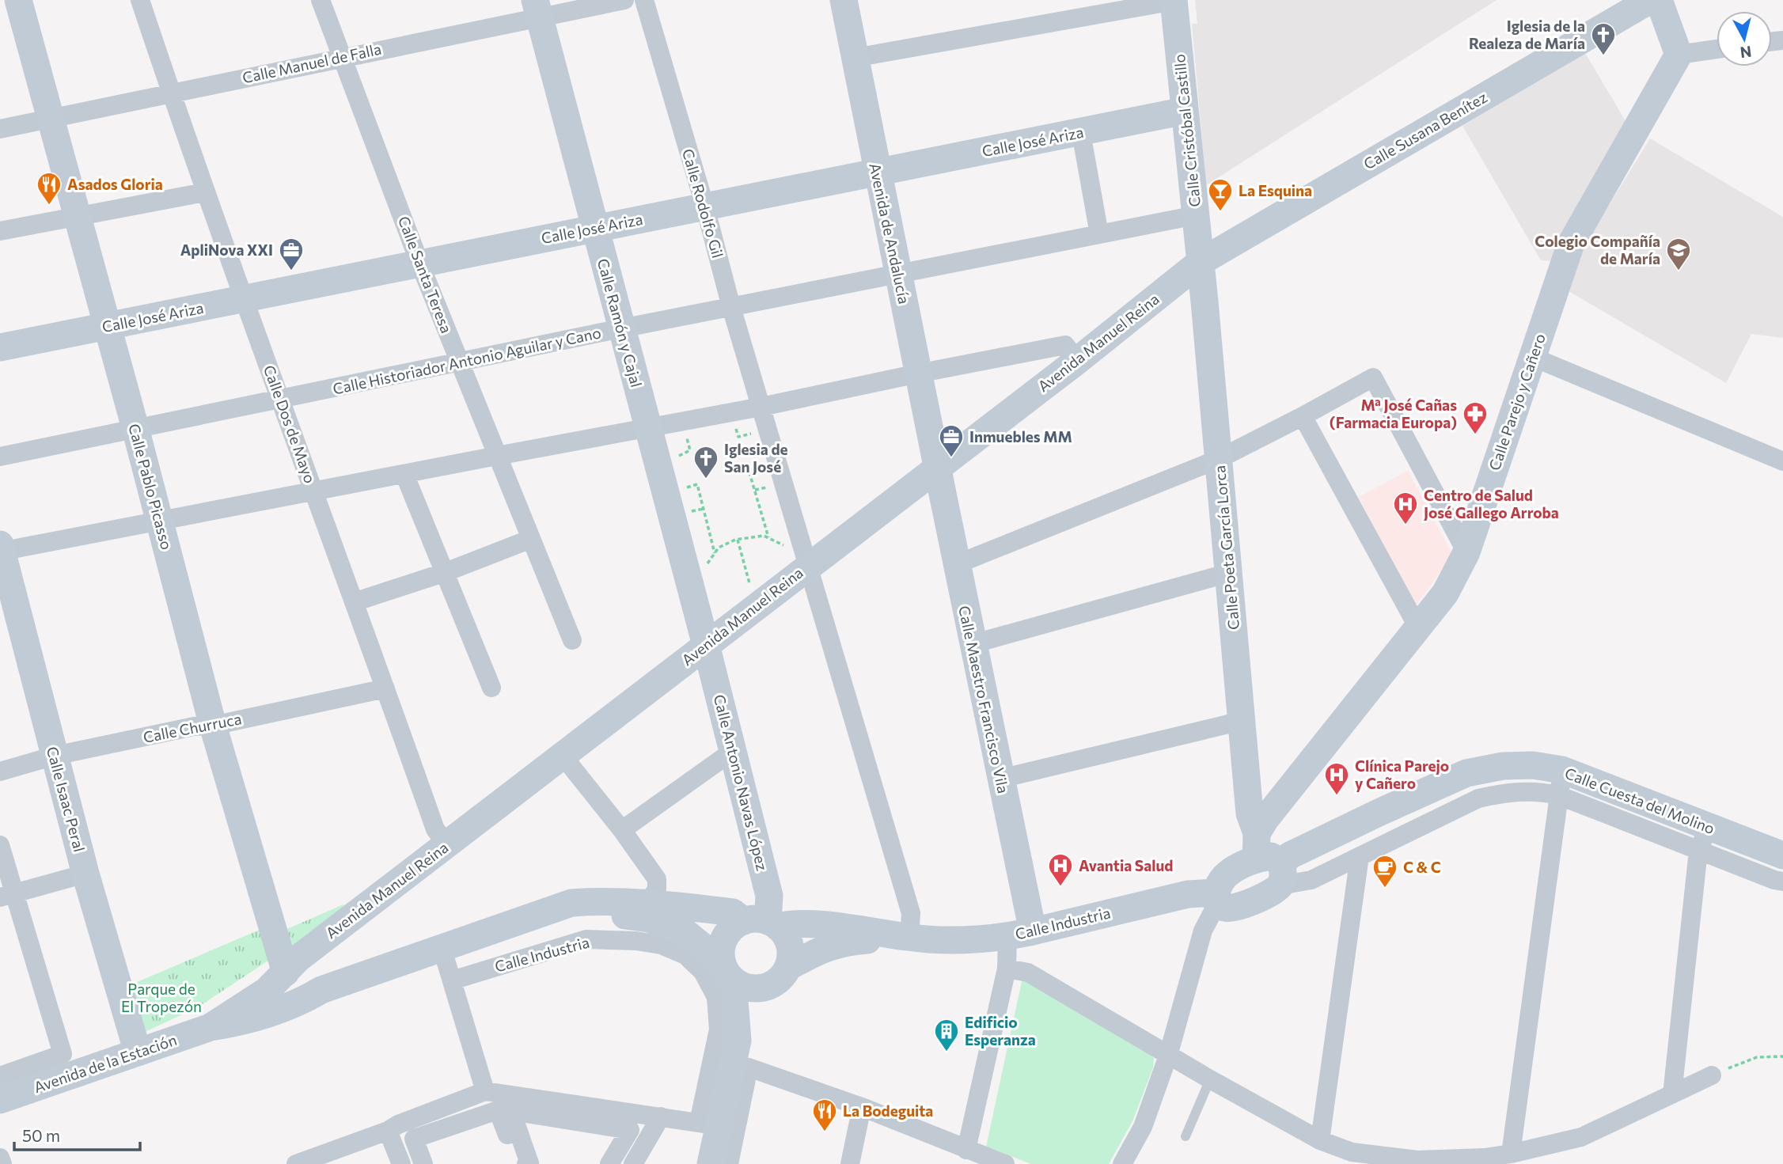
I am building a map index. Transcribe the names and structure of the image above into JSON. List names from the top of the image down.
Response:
{
  "streets": {
    "street": [
      "Calle Manuel de Falla",
      "Calle Cristóbal Castillo",
      "Calle Susana Benítez",
      "Calle José Ariza",
      "Calle Rodolfo Gil",
      "Avenida de Andalucía",
      "Calle Santa Teresa",
      "Calle Ramón y Cajal",
      "Avenida Manuel Reina",
      "Calle Historiador Antonio Aguilar y Cano",
      "Calle Parejo y Cañero",
      "Calle Dos de Mayo",
      "Calle Pablo Picasso",
      "Calle Poeta García Lorca",
      "Calle Maestro Francisco Vila",
      "Calle Churruca",
      "Calle Antonio Navas López",
      "Calle Isaac Peral",
      "Calle Cuesta del Molino",
      "Calle Industria",
      "Avenida de la Estación"
    ]
  },
  "crossings": [
    ["Calle Manuel de Falla", "Calle Santa Teresa"],
    ["Calle Manuel de Falla", "Calle Ramón y Cajal"],
    ["Calle Manuel de Falla", "Calle Dos de Mayo"],
    ["Calle Manuel de Falla", "Calle Pablo Picasso"],
    ["Calle Cristóbal Castillo", "Calle Susana Benítez"],
    ["Calle Cristóbal Castillo", "Calle José Ariza"],
    ["Calle Cristóbal Castillo", "Avenida Manuel Reina"],
    ["Calle Cristóbal Castillo", "Calle Historiador Antonio Aguilar y Cano"],
    ["Calle Cristóbal Castillo", "Calle Poeta García Lorca"],
    ["Calle Susana Benítez", "Avenida Manuel Reina"],
    ["Calle Susana Benítez", "Calle Poeta García Lorca"],
    ["Calle José Ariza", "Calle Rodolfo Gil"],
    ["Calle José Ariza", "Avenida de Andalucía"],
    ["Calle José Ariza", "Calle Santa Teresa"],
    ["Calle José Ariza", "Calle Ramón y Cajal"],
    ["Calle José Ariza", "Calle Dos de Mayo"],
    ["Calle José Ariza", "Calle Pablo Picasso"],
    ["Calle Rodolfo Gil", "Avenida Manuel Reina"],
    ["Calle Rodolfo Gil", "Calle Historiador Antonio Aguilar y Cano"],
    ["Calle Rodolfo Gil", "Calle Industria"],
    ["Avenida de Andalucía", "Avenida Manuel Reina"],
    ["Avenida de Andalucía", "Calle Historiador Antonio Aguilar y Cano"],
    ["Avenida de Andalucía", "Calle Maestro Francisco Vila"],
    ["Calle Santa Teresa", "Calle Historiador Antonio Aguilar y Cano"],
    ["Calle Ramón y Cajal", "Avenida Manuel Reina"],
    ["Calle Ramón y Cajal", "Calle Historiador Antonio Aguilar y Cano"],
    ["Calle Ramón y Cajal", "Calle Antonio Navas López"],
    ["Avenida Manuel Reina", "Calle Dos de Mayo"],
    ["Avenida Manuel Reina", "Calle Pablo Picasso"],
    ["Avenida Manuel Reina", "Calle Poeta García Lorca"],
    ["Avenida Manuel Reina", "Calle Maestro Francisco Vila"],
    ["Avenida Manuel Reina", "Calle Antonio Navas López"],
    ["Avenida Manuel Reina", "Avenida de la Estación"],
    ["Calle Historiador Antonio Aguilar y Cano", "Calle Dos de Mayo"],
    ["Calle Historiador Antonio Aguilar y Cano", "Calle Pablo Picasso"],
    ["Calle Parejo y Cañero", "Calle Poeta García Lorca"],
    ["Calle Parejo y Cañero", "Calle Cuesta del Molino"],
    ["Calle Parejo y Cañero", "Calle Industria"],
    ["Calle Dos de Mayo", "Calle Churruca"],
    ["Calle Pablo Picasso", "Calle Churruca"],
    ["Calle Pablo Picasso", "Avenida de la Estación"],
    ["Calle Poeta García Lorca", "Calle Cuesta del Molino"],
    ["Calle Poeta García Lorca", "Calle Industria"],
    ["Calle Maestro Francisco Vila", "Calle Industria"],
    ["Calle Churruca", "Calle Isaac Peral"],
    ["Calle Antonio Navas López", "Calle Industria"],
    ["Calle Isaac Peral", "Avenida de la Estación"],
    ["Calle Cuesta del Molino", "Calle Industria"],
    ["Calle Industria", "Avenida de la Estación"]
  ],
  "parks": ["Parque de El Tropezón"],
  "places": {
    "church": ["Iglesia de la Realeza de María", "Iglesia de San José"],
    "restaurant": ["Asados Gloria", "La Bodeguita"],
    "bar": ["La Esquina"],
    "office": ["ApliNova XXI", "Inmuebles MM"],
    "school or university": ["Colegio Compañía de María"],
    "pharmacy": ["Mª José Cañas (Farmacia Europa)"],
    "hospital": ["Centro de Salud José Gallego Arroba", "Clínica Parejo y Cañero", "Avantia Salud"],
    "cafe": ["C & C"],
    "building": ["Edificio Esperanza"]
  },
  "scale_bar": "50 m",
  "north": "bottom"
}
